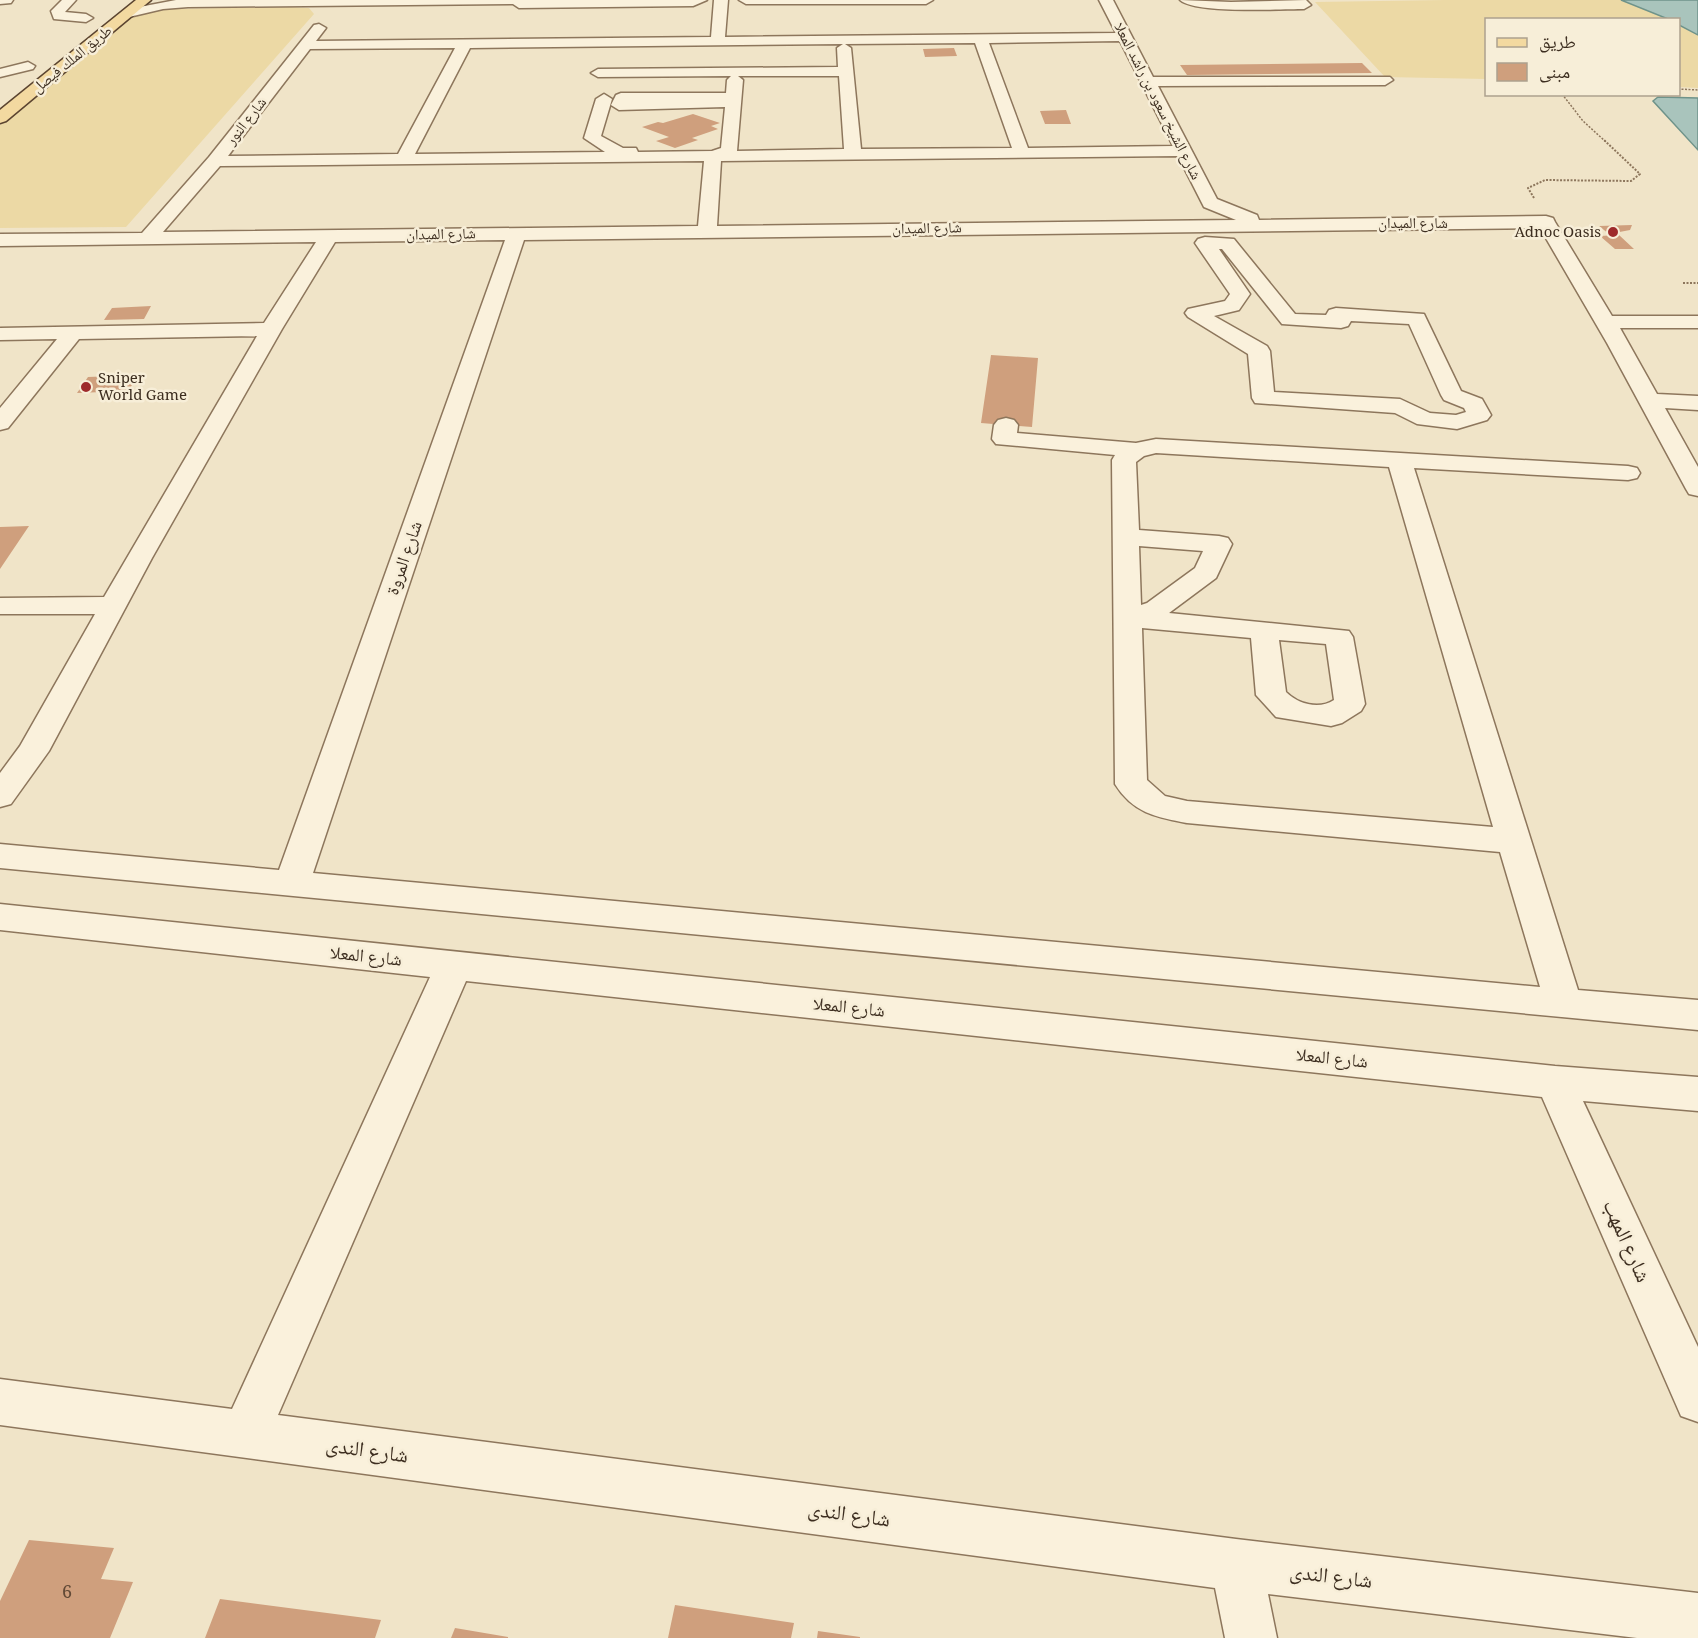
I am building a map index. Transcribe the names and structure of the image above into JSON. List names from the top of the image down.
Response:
{
  "streets": {
    "main road": ["طريق الملك فيصل"],
    "street": [
      "شارع الشيخ سعود بن راشد المعلا",
      "شارع النور",
      "شارع الميدان",
      "شارع المروة",
      "شارع المعلا",
      "شارع المهب",
      "شارع الندى"
    ]
  },
  "crossings": [
    ["شارع النور", "شارع الميدان"],
    ["شارع الميدان", "شارع المروة"],
    ["شارع المعلا", "شارع المهب"]
  ],
  "places": ["Adnoc Oasis", "Sniper World Game"],
  "house_numbers": ["6"],
  "legend": ["طريق", "مبنى"]
}
